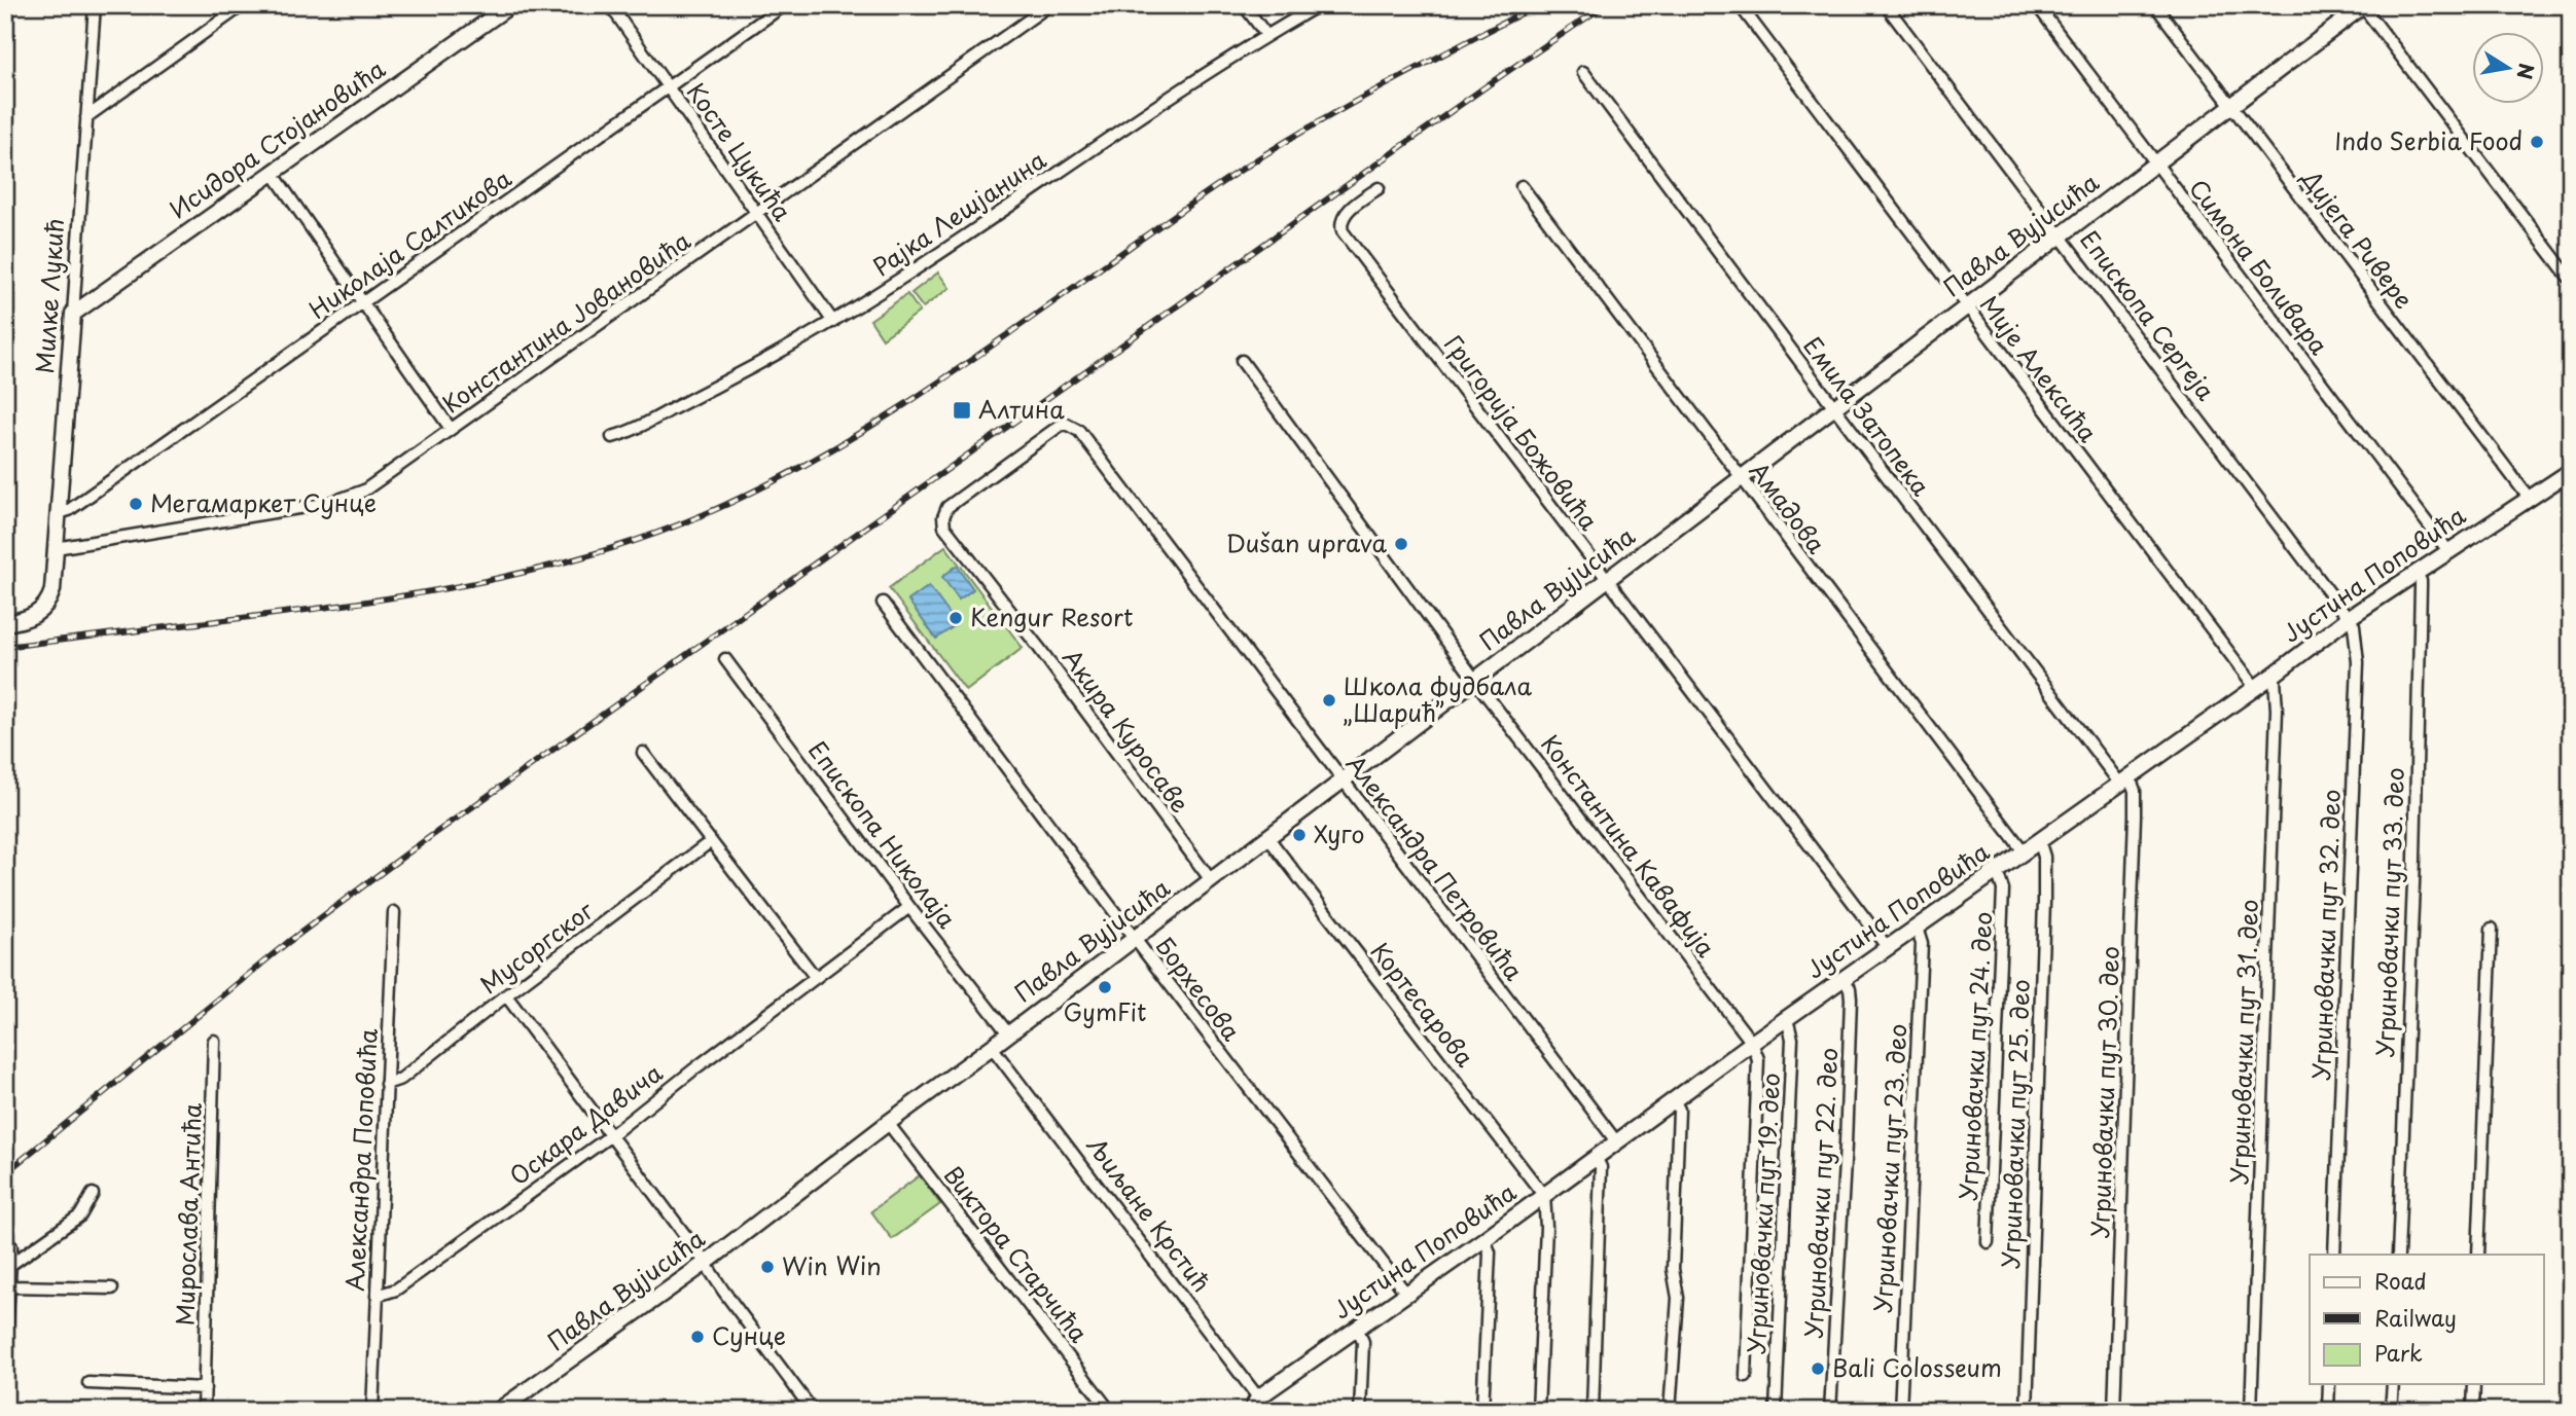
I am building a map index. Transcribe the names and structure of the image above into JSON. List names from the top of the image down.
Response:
{
  "streets": {
    "street": [
      "Исидора Стојановића",
      "Косте Цукића",
      "Рајка Лешјанина",
      "Павла Вујисића",
      "Дијега Ривере",
      "Николаја Салтикова",
      "Симона Боливара",
      "Милке Лукић",
      "Епископа Сергеја",
      "Константина Јовановића",
      "Мије Алексића",
      "Емила Затопека",
      "Григорија Божовића",
      "Амадова",
      "Јустина Поповића",
      "Акира Куросаве",
      "Епископа Николаја",
      "Константина Кавафија",
      "Александра Петровића",
      "Угриновачки пут 33. део",
      "Угриновачки пут 32. део",
      "Мусоргског",
      "Борхесова",
      "Кортесарова",
      "Угриновачки пут 31. део",
      "Угриновачки пут 24. део",
      "Угриновачки пут 30. део",
      "Угриновачки пут 25. део",
      "Оскара Давича",
      "Александра Поповића",
      "Угриновачки пут 23. део",
      "Угриновачки пут 22. део",
      "Угриновачки пут 19. део",
      "Мирослава Антића",
      "Љиљане Крстић",
      "Виктора Старчића"
    ]
  },
  "crossings": [
    ["Исидора Стојановића", "Милке Лукић"],
    ["Косте Цукића", "Рајка Лешјанина"],
    ["Косте Цукића", "Николаја Салтикова"],
    ["Косте Цукића", "Константина Јовановића"],
    ["Павла Вујисића", "Дијега Ривере"],
    ["Павла Вујисића", "Симона Боливара"],
    ["Павла Вујисића", "Епископа Сергеја"],
    ["Павла Вујисића", "Мије Алексића"],
    ["Павла Вујисића", "Емила Затопека"],
    ["Павла Вујисића", "Григорија Божовића"],
    ["Павла Вујисића", "Амадова"],
    ["Павла Вујисића", "Акира Куросаве"],
    ["Павла Вујисића", "Епископа Николаја"],
    ["Павла Вујисића", "Константина Кавафија"],
    ["Павла Вујисића", "Александра Петровића"],
    ["Павла Вујисића", "Борхесова"],
    ["Павла Вујисића", "Кортесарова"],
    ["Павла Вујисића", "Љиљане Крстић"],
    ["Павла Вујисића", "Виктора Старчића"],
    ["Дијега Ривере", "Јустина Поповића"],
    ["Николаја Салтикова", "Милке Лукић"],
    ["Симона Боливара", "Јустина Поповића"],
    ["Милке Лукић", "Константина Јовановића"],
    ["Епископа Сергеја", "Јустина Поповића"],
    ["Епископа Сергеја", "Угриновачки пут 32. део"],
    ["Мије Алексића", "Јустина Поповића"],
    ["Емила Затопека", "Јустина Поповића"],
    ["Емила Затопека", "Угриновачки пут 30. део"],
    ["Григорија Божовића", "Јустина Поповића"],
    ["Амадова", "Јустина Поповића"],
    ["Јустина Поповића", "Константина Кавафија"],
    ["Јустина Поповића", "Александра Петровића"],
    ["Јустина Поповића", "Угриновачки пут 33. део"],
    ["Јустина Поповића", "Угриновачки пут 32. део"],
    ["Јустина Поповића", "Борхесова"],
    ["Јустина Поповића", "Кортесарова"],
    ["Јустина Поповића", "Угриновачки пут 31. део"],
    ["Јустина Поповића", "Угриновачки пут 24. део"],
    ["Јустина Поповића", "Угриновачки пут 30. део"],
    ["Јустина Поповића", "Угриновачки пут 25. део"],
    ["Јустина Поповића", "Угриновачки пут 23. део"],
    ["Јустина Поповића", "Угриновачки пут 22. део"],
    ["Јустина Поповића", "Угриновачки пут 19. део"],
    ["Јустина Поповића", "Љиљане Крстић"],
    ["Акира Куросаве", "Александра Петровића"],
    ["Епископа Николаја", "Оскара Давича"],
    ["Мусоргског", "Александра Поповића"],
    ["Оскара Давича", "Александра Поповића"]
  ],
  "places": {
    "other": [
      "Indo Serbia Food",
      "Мегамаркет Сунце",
      "Dušan uprava",
      "Kengur Resort",
      "Школа фудбала „Шарић”",
      "Хуго",
      "GymFit",
      "Win Win",
      "Сунце",
      "Bali Colosseum"
    ],
    "transit": ["Алтина"]
  },
  "legend": ["Road", "Railway", "Park"],
  "north": "right"
}
